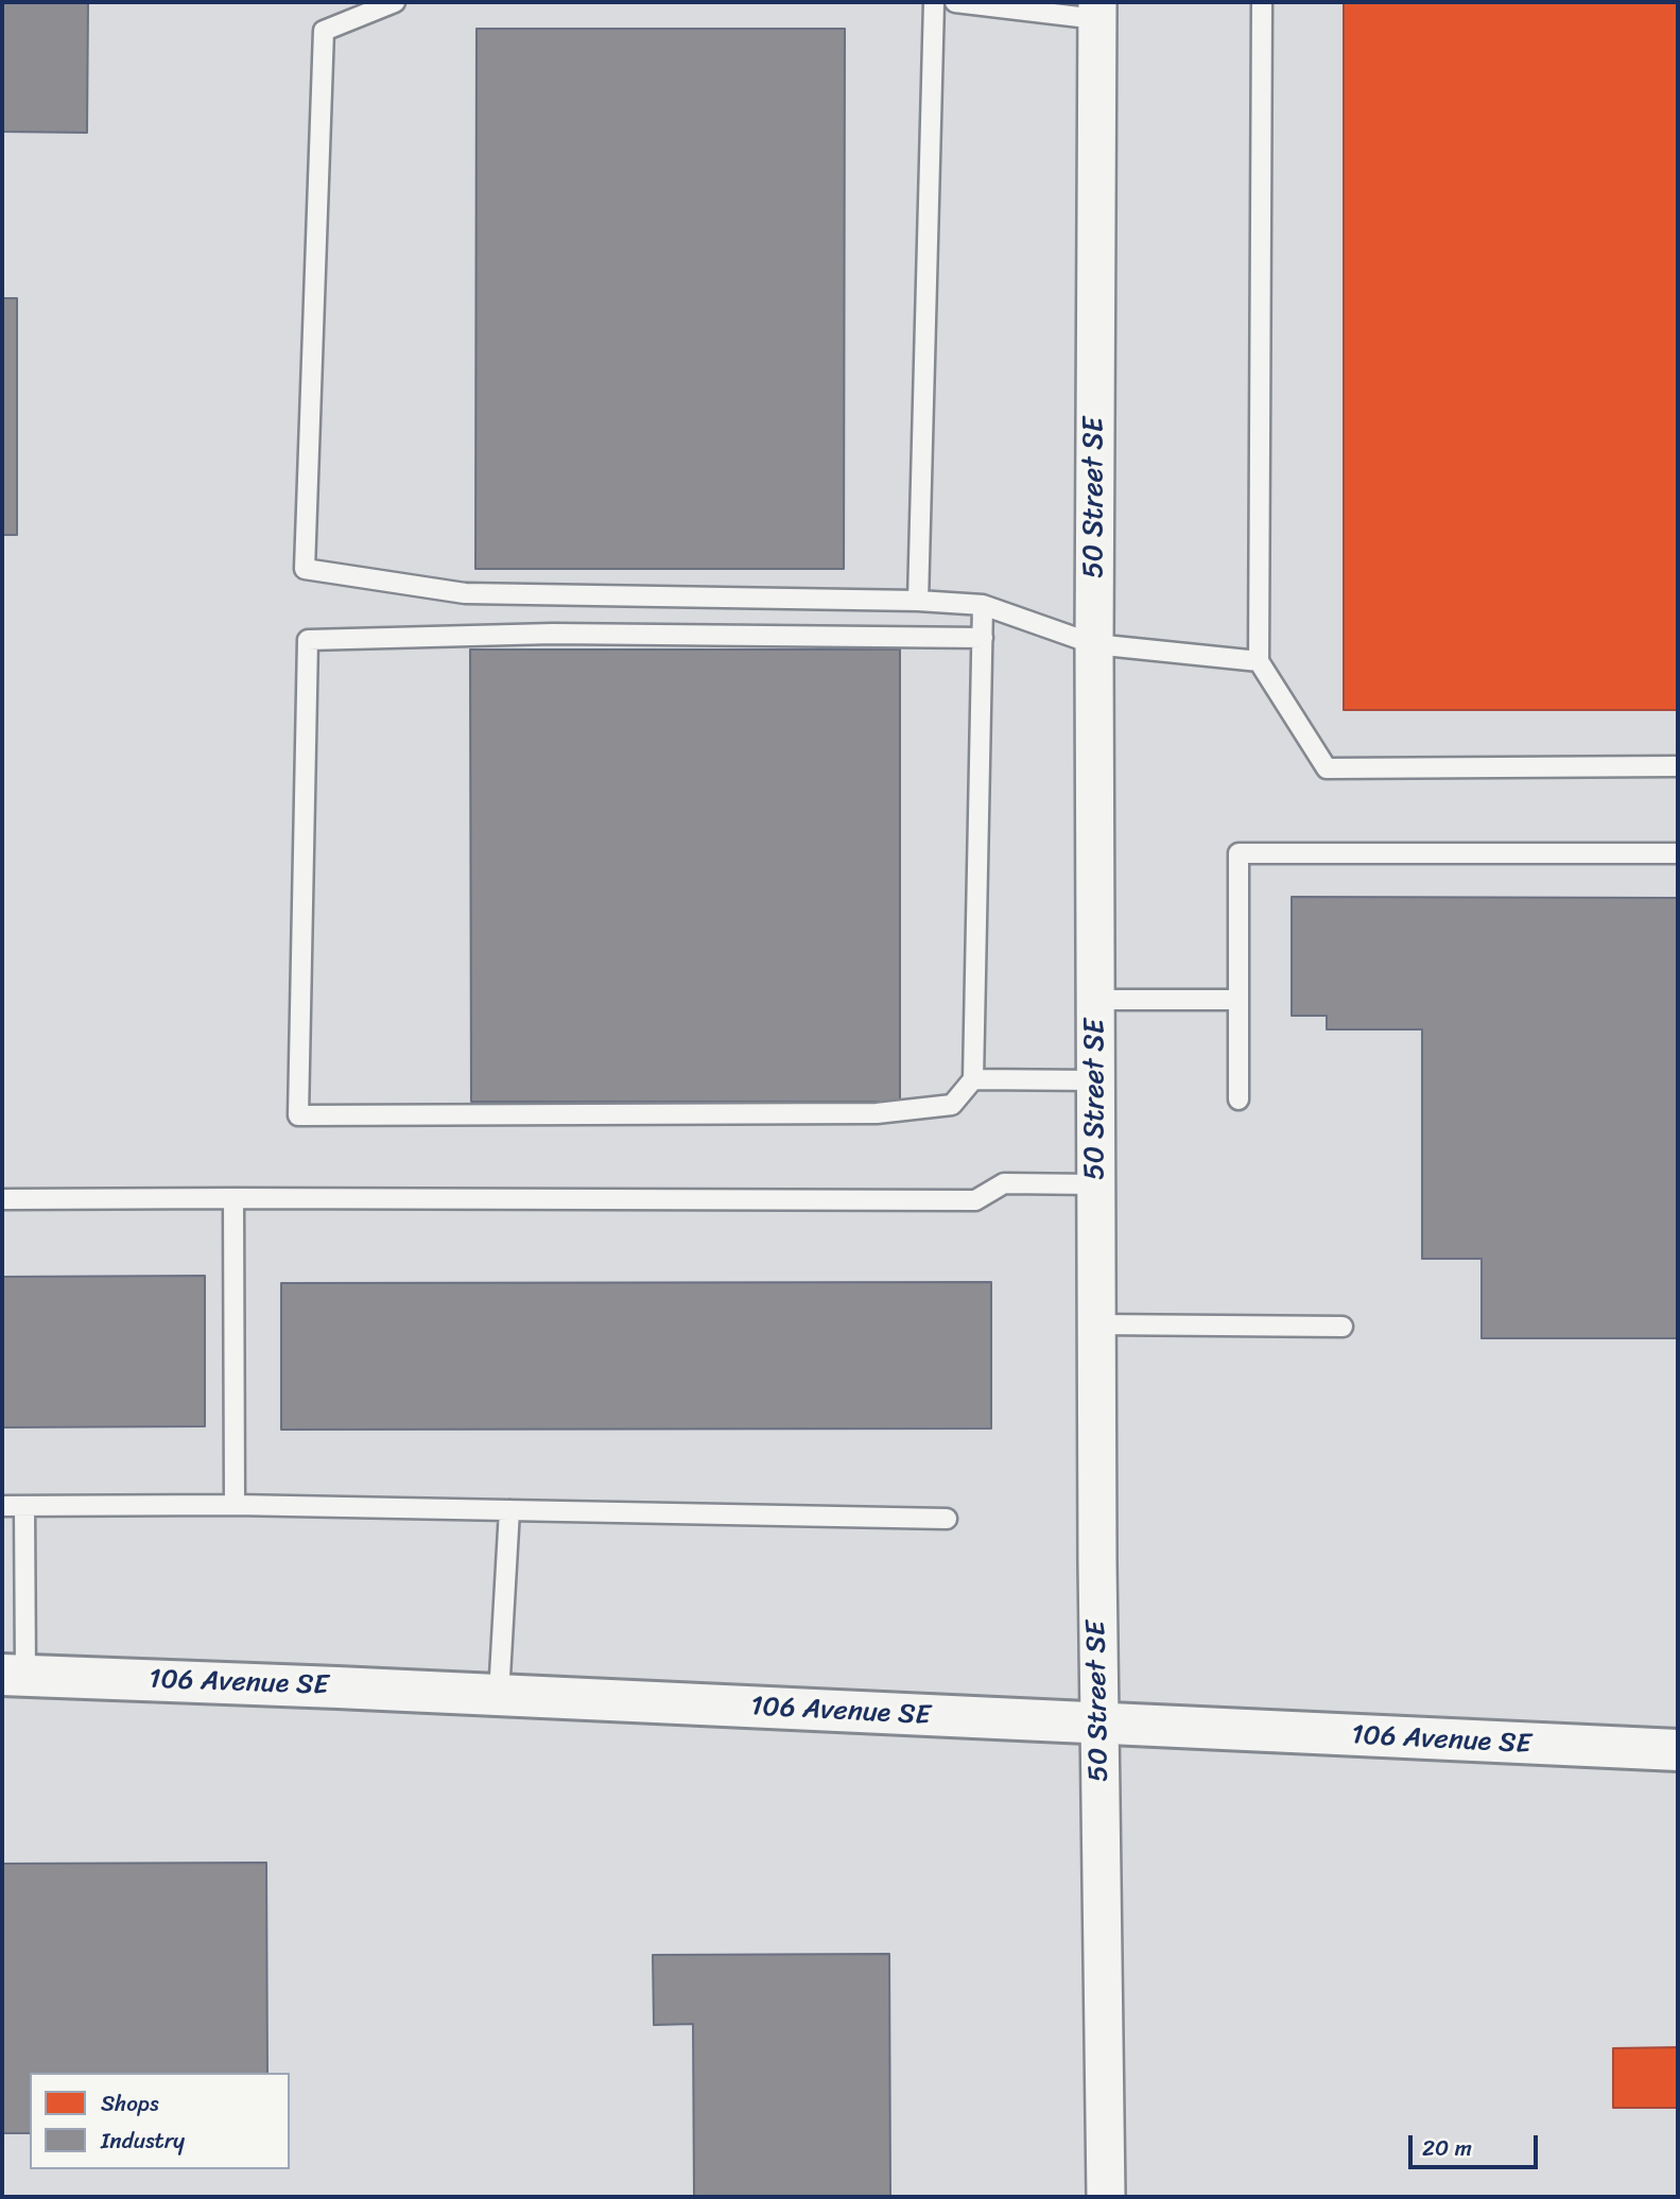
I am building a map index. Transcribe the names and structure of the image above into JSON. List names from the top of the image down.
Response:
{
  "streets": {
    "street": ["50 Street SE", "106 Avenue SE"]
  },
  "crossings": [
    ["50 Street SE", "106 Avenue SE"]
  ],
  "legend": ["Shops", "Industry"],
  "scale_bar": "20 m"
}
